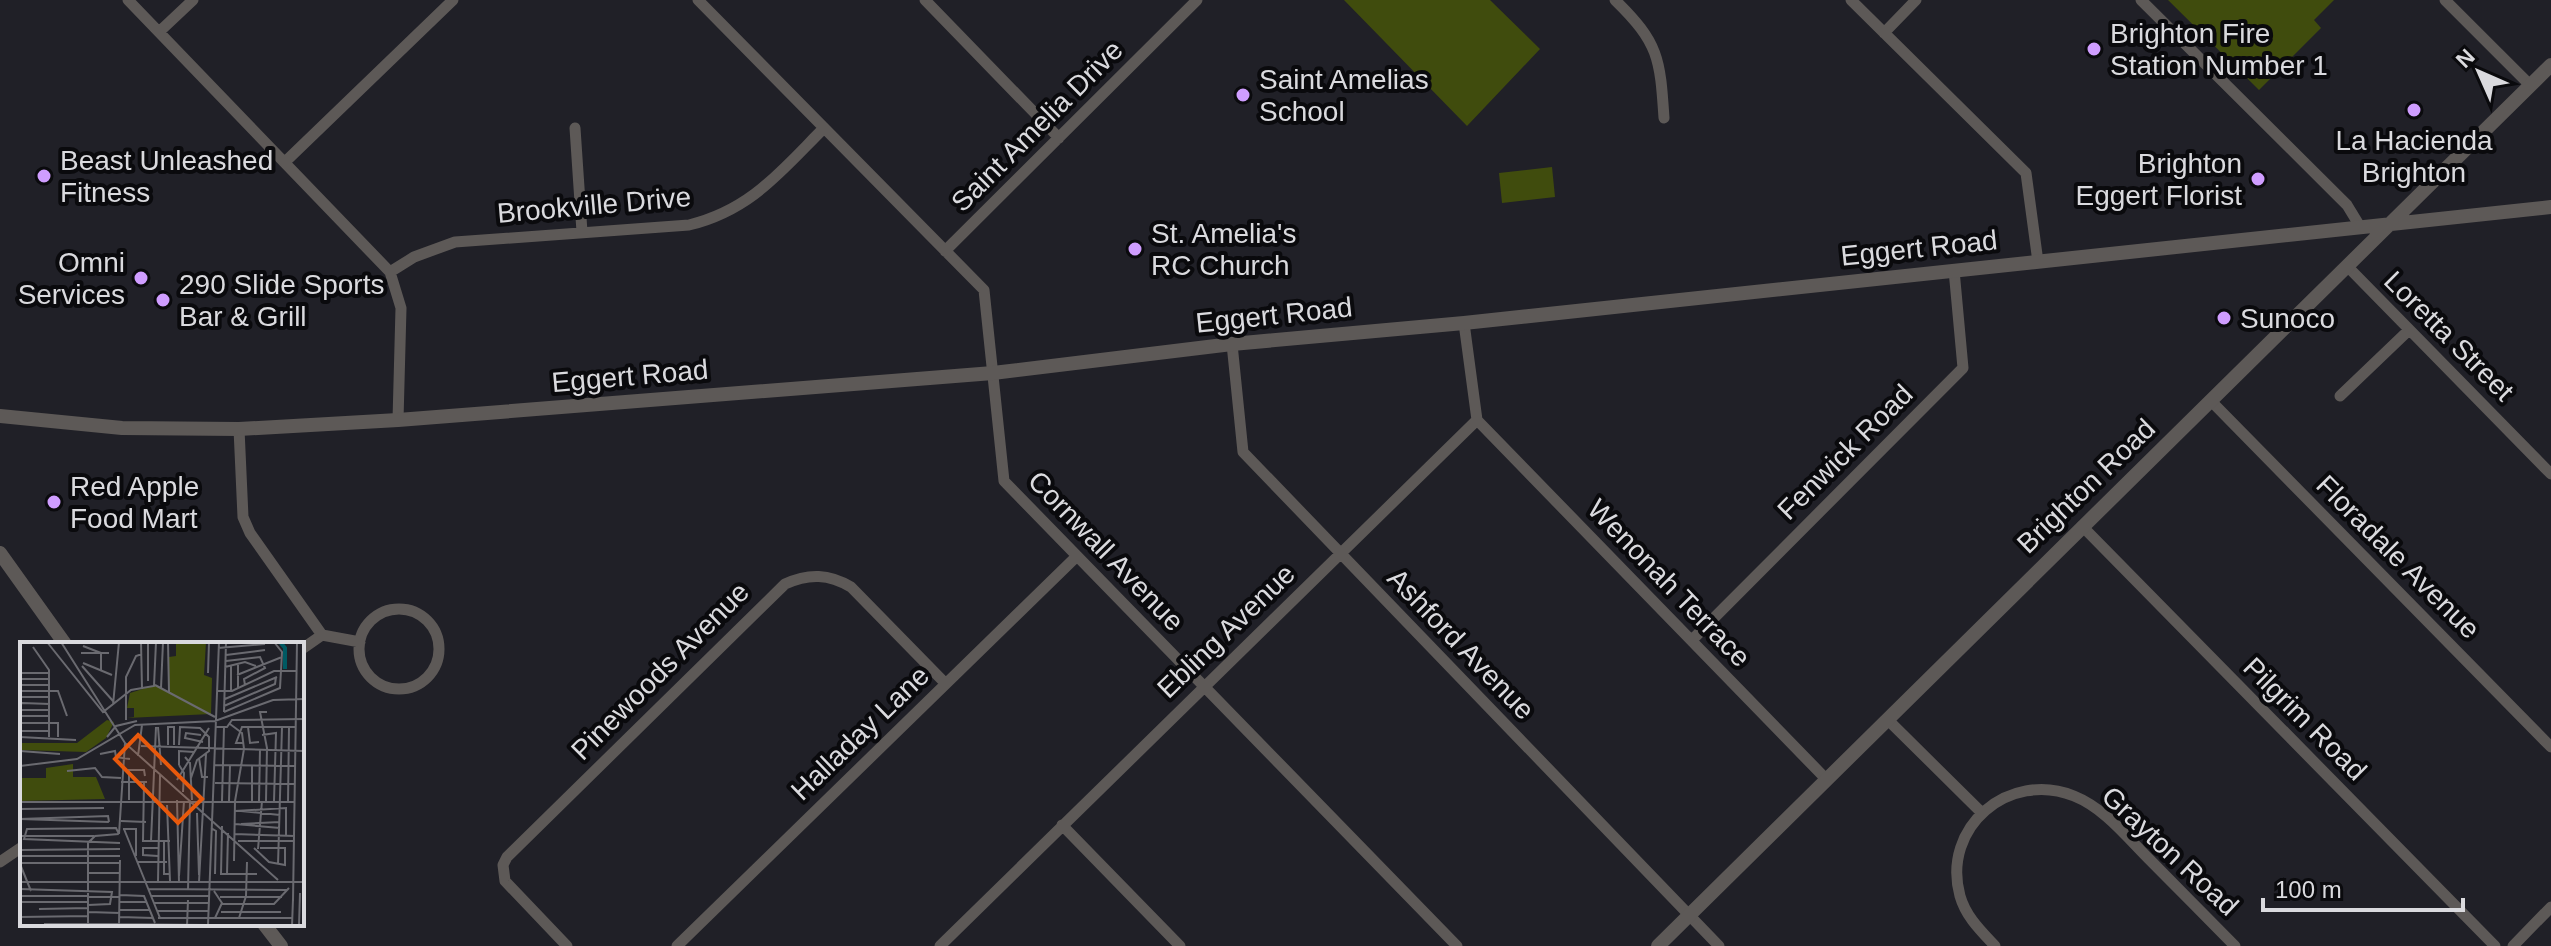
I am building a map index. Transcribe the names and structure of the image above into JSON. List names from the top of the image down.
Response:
{
  "streets": {
    "street": [
      "Saint Amelia Drive",
      "Brookville Drive",
      "Eggert Road",
      "Loretta Street",
      "Fenwick Road",
      "Brighton Road",
      "Cornwall Avenue",
      "Floradale Avenue",
      "Wenonah Terrace",
      "Ebling Avenue",
      "Ashford Avenue",
      "Pinewoods Avenue",
      "Pilgrim Road",
      "Halladay Lane",
      "Grayton Road"
    ]
  },
  "crossings": [
    ["Saint Amelia Drive", "Cornwall Avenue"],
    ["Brookville Drive", "Cornwall Avenue"],
    ["Eggert Road", "Fenwick Road"],
    ["Eggert Road", "Brighton Road"],
    ["Eggert Road", "Cornwall Avenue"],
    ["Eggert Road", "Ashford Avenue"],
    ["Loretta Street", "Brighton Road"],
    ["Fenwick Road", "Wenonah Terrace"],
    ["Brighton Road", "Floradale Avenue"],
    ["Brighton Road", "Wenonah Terrace"],
    ["Brighton Road", "Ashford Avenue"],
    ["Brighton Road", "Pilgrim Road"],
    ["Cornwall Avenue", "Ebling Avenue"],
    ["Cornwall Avenue", "Halladay Lane"],
    ["Wenonah Terrace", "Ebling Avenue"],
    ["Ebling Avenue", "Ashford Avenue"],
    ["Pinewoods Avenue", "Halladay Lane"]
  ],
  "places": [
    "Brighton Fire Station Number 1",
    "Saint Amelias School",
    "La Hacienda Brighton",
    "Beast Unleashed Fitness",
    "Brighton Eggert Florist",
    "St. Amelia's RC Church",
    "Omni Services",
    "290 Slide Sports Bar & Grill",
    "Sunoco",
    "Red Apple Food Mart"
  ],
  "scale_bar": "100 m",
  "north": "top left"
}
